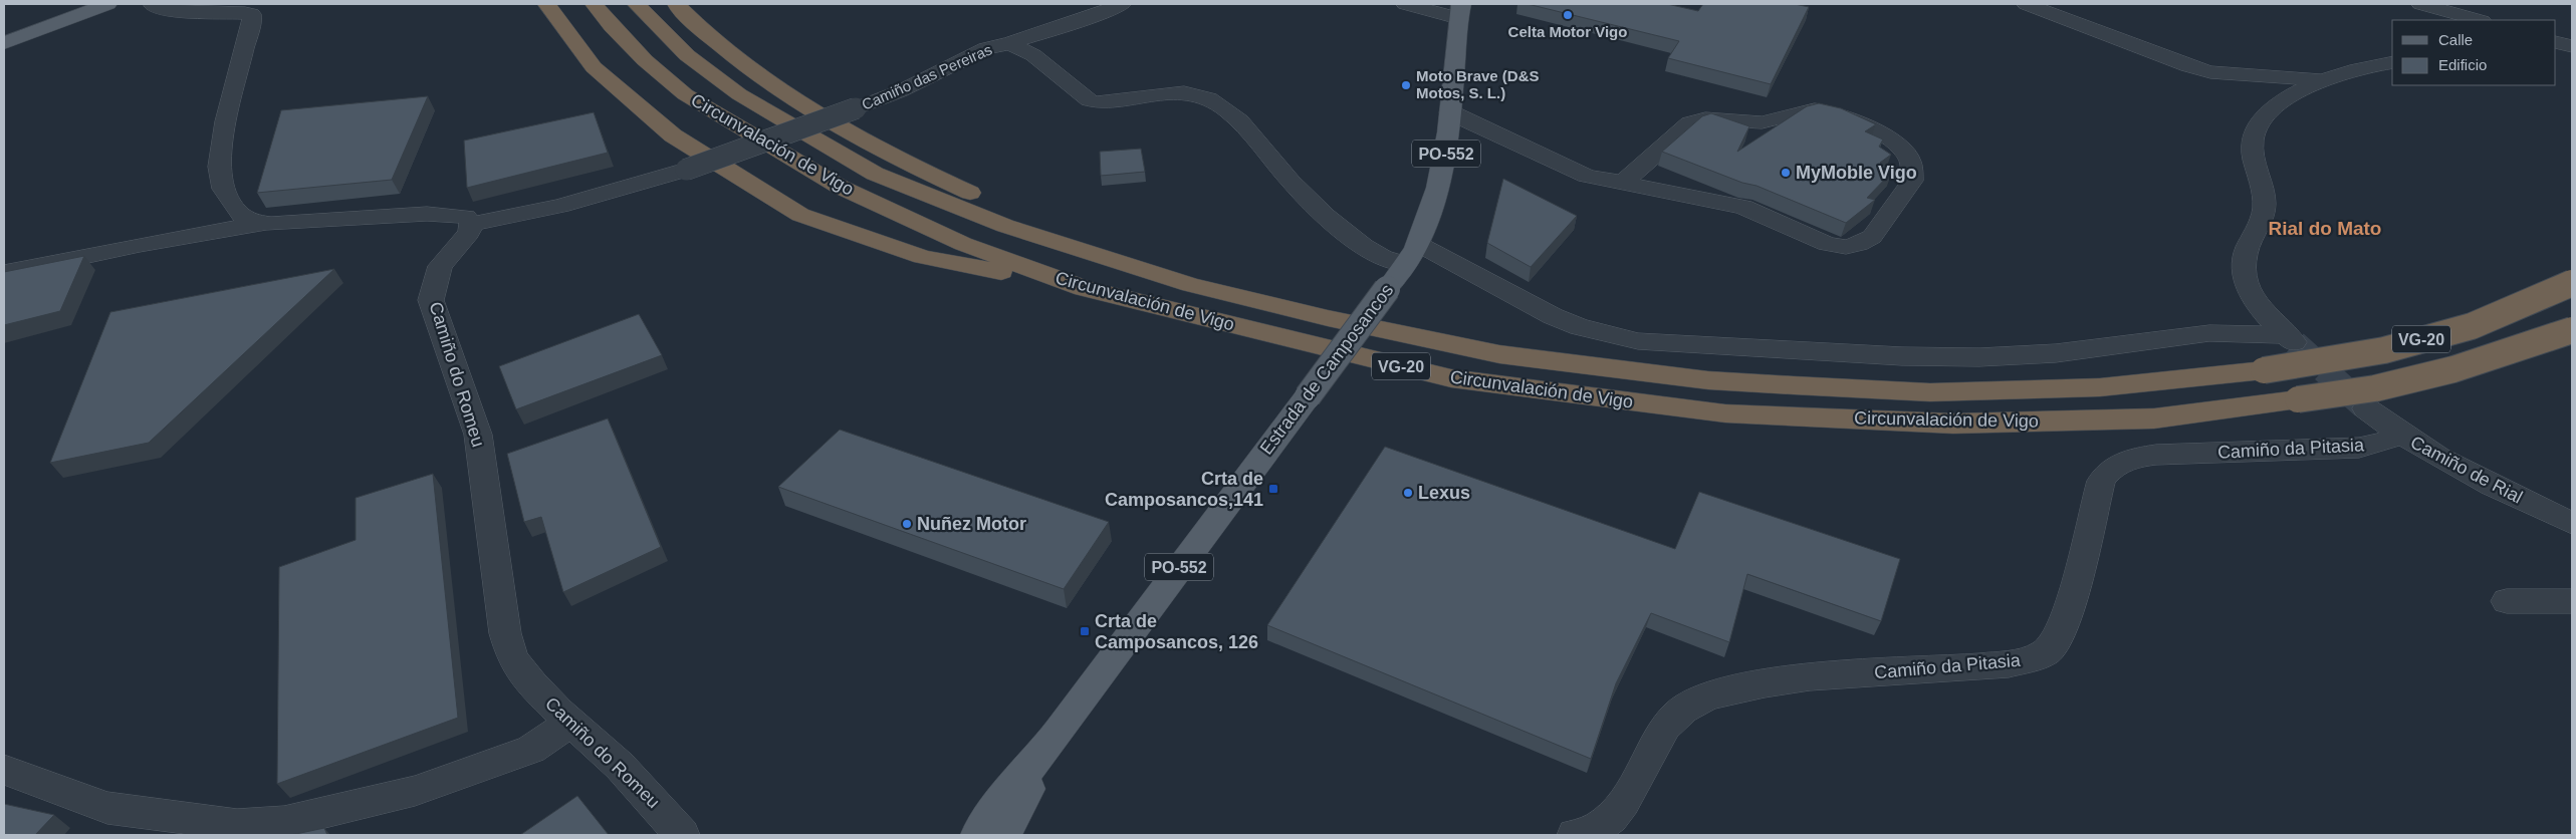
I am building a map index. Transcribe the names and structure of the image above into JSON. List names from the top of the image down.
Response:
{
  "streets": {
    "highway": ["Circunvalación de Vigo", "VG-20"],
    "main road": ["PO-552", "Estrada de Camposancos"],
    "street": [
      "Camiño das Pereiras",
      "Camiño do Romeu",
      "Camiño da Pitasia",
      "Camiño de Rial"
    ]
  },
  "crossings": [
    ["Camiño das Pereiras", "Camiño do Romeu"],
    ["Camiño da Pitasia", "Camiño de Rial"]
  ],
  "districts": ["Rial do Mato"],
  "places": {
    "other": [
      "Celta Motor Vigo",
      "Moto Brave (D&S Motos, S. L.)",
      "MyMoble Vigo",
      "Lexus",
      "Nuñez Motor"
    ],
    "transit": ["Crta de Camposancos,141", "Crta de Camposancos, 126"]
  },
  "legend": ["Calle", "Edificio"]
}
